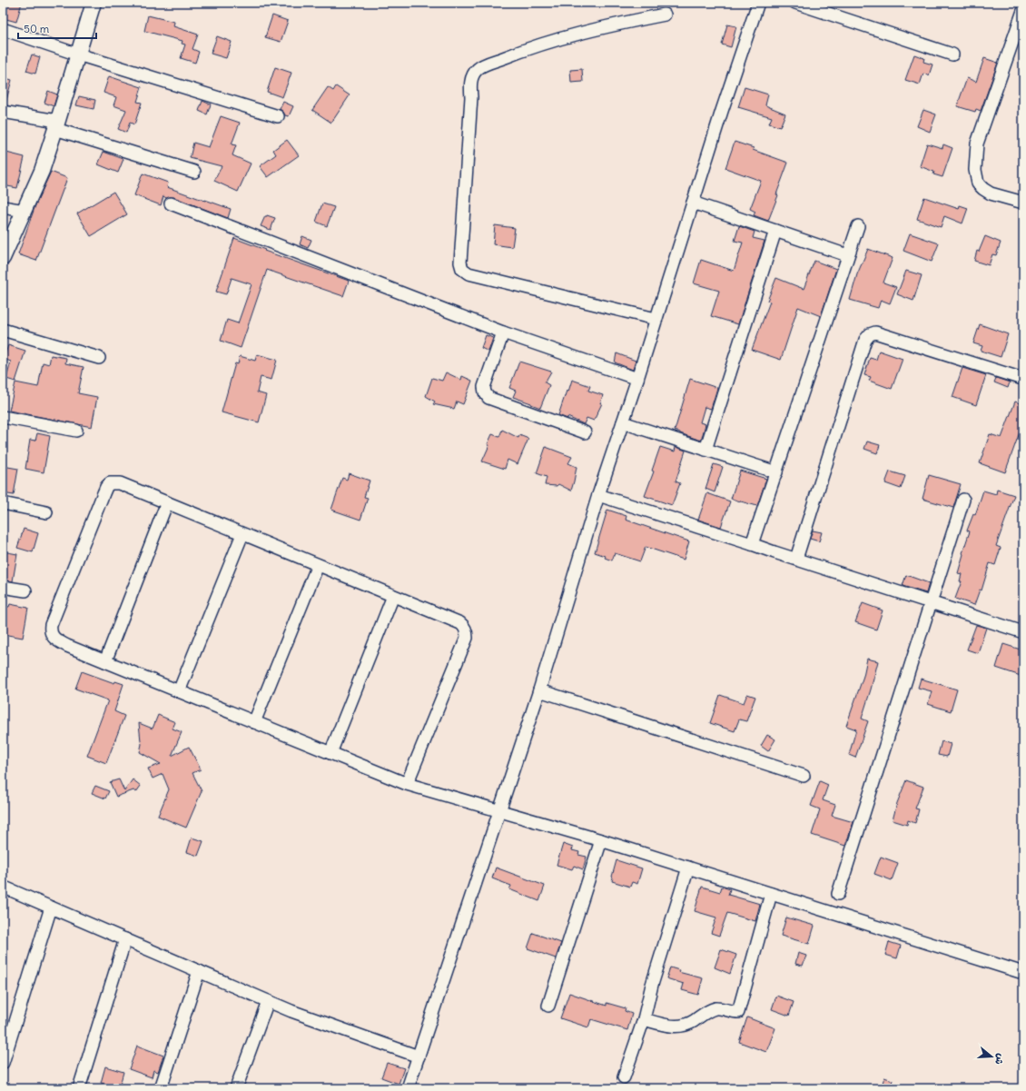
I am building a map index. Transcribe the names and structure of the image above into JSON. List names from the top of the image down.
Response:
{
  "scale_bar": "50 m",
  "north": "right"
}
